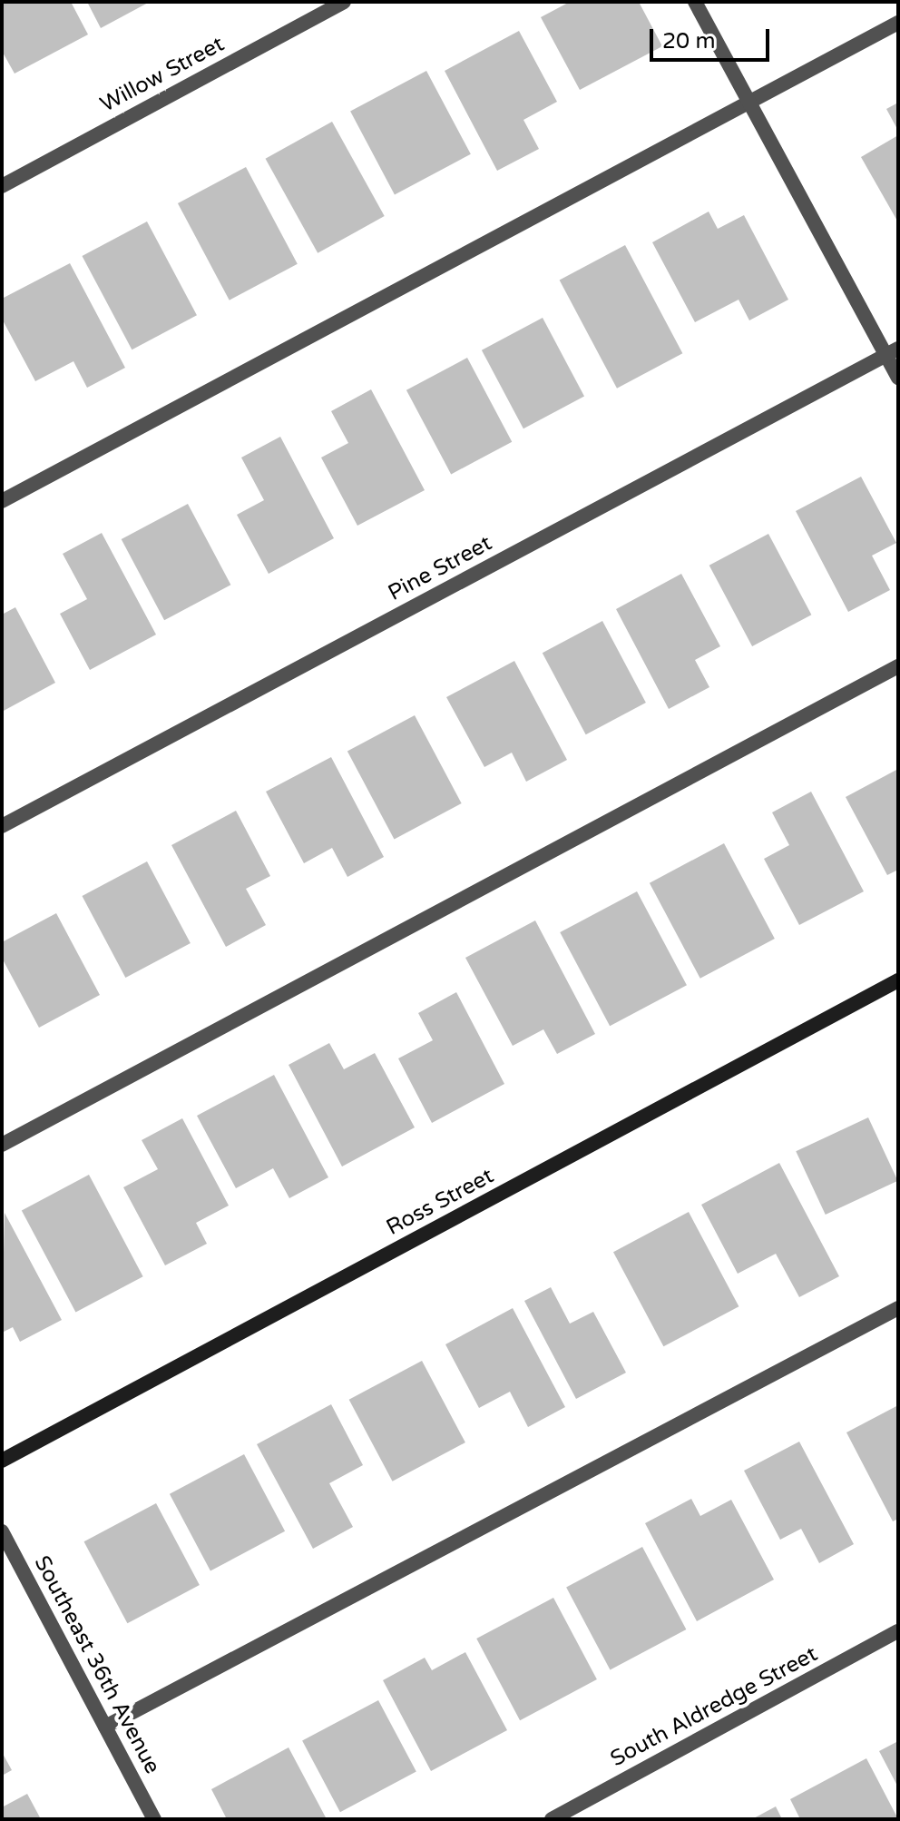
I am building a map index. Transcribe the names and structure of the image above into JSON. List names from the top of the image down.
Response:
{
  "streets": {
    "street": [
      "Willow Street",
      "Pine Street",
      "Ross Street",
      "Southeast 36th Avenue",
      "South Aldredge Street"
    ]
  },
  "scale_bar": "20 m"
}
